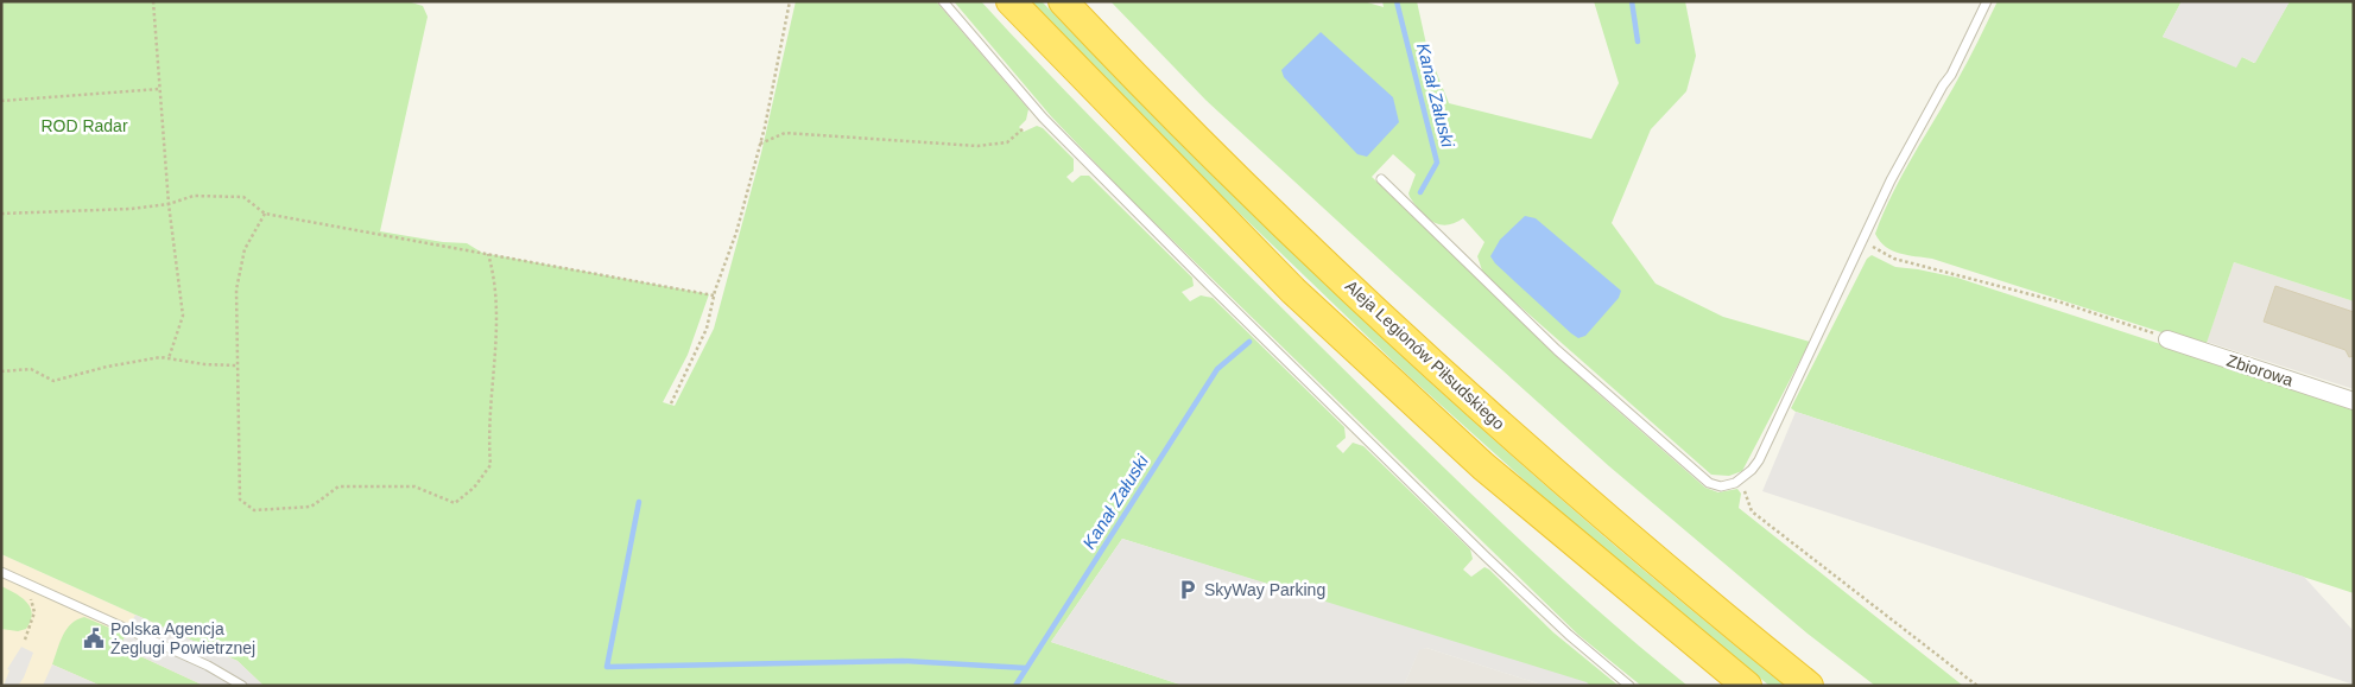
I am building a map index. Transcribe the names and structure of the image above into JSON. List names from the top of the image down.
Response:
{
  "streets": {
    "highway": ["Aleja Legionów Piłsudskiego"],
    "street": ["Zbiorowa"]
  },
  "water": ["Kanał Załuski"],
  "parks": ["ROD Radar"],
  "places": {
    "parking": ["SkyWay Parking"],
    "public building": ["Polska Agencja Żeglugi Powietrznej"]
  }
}
